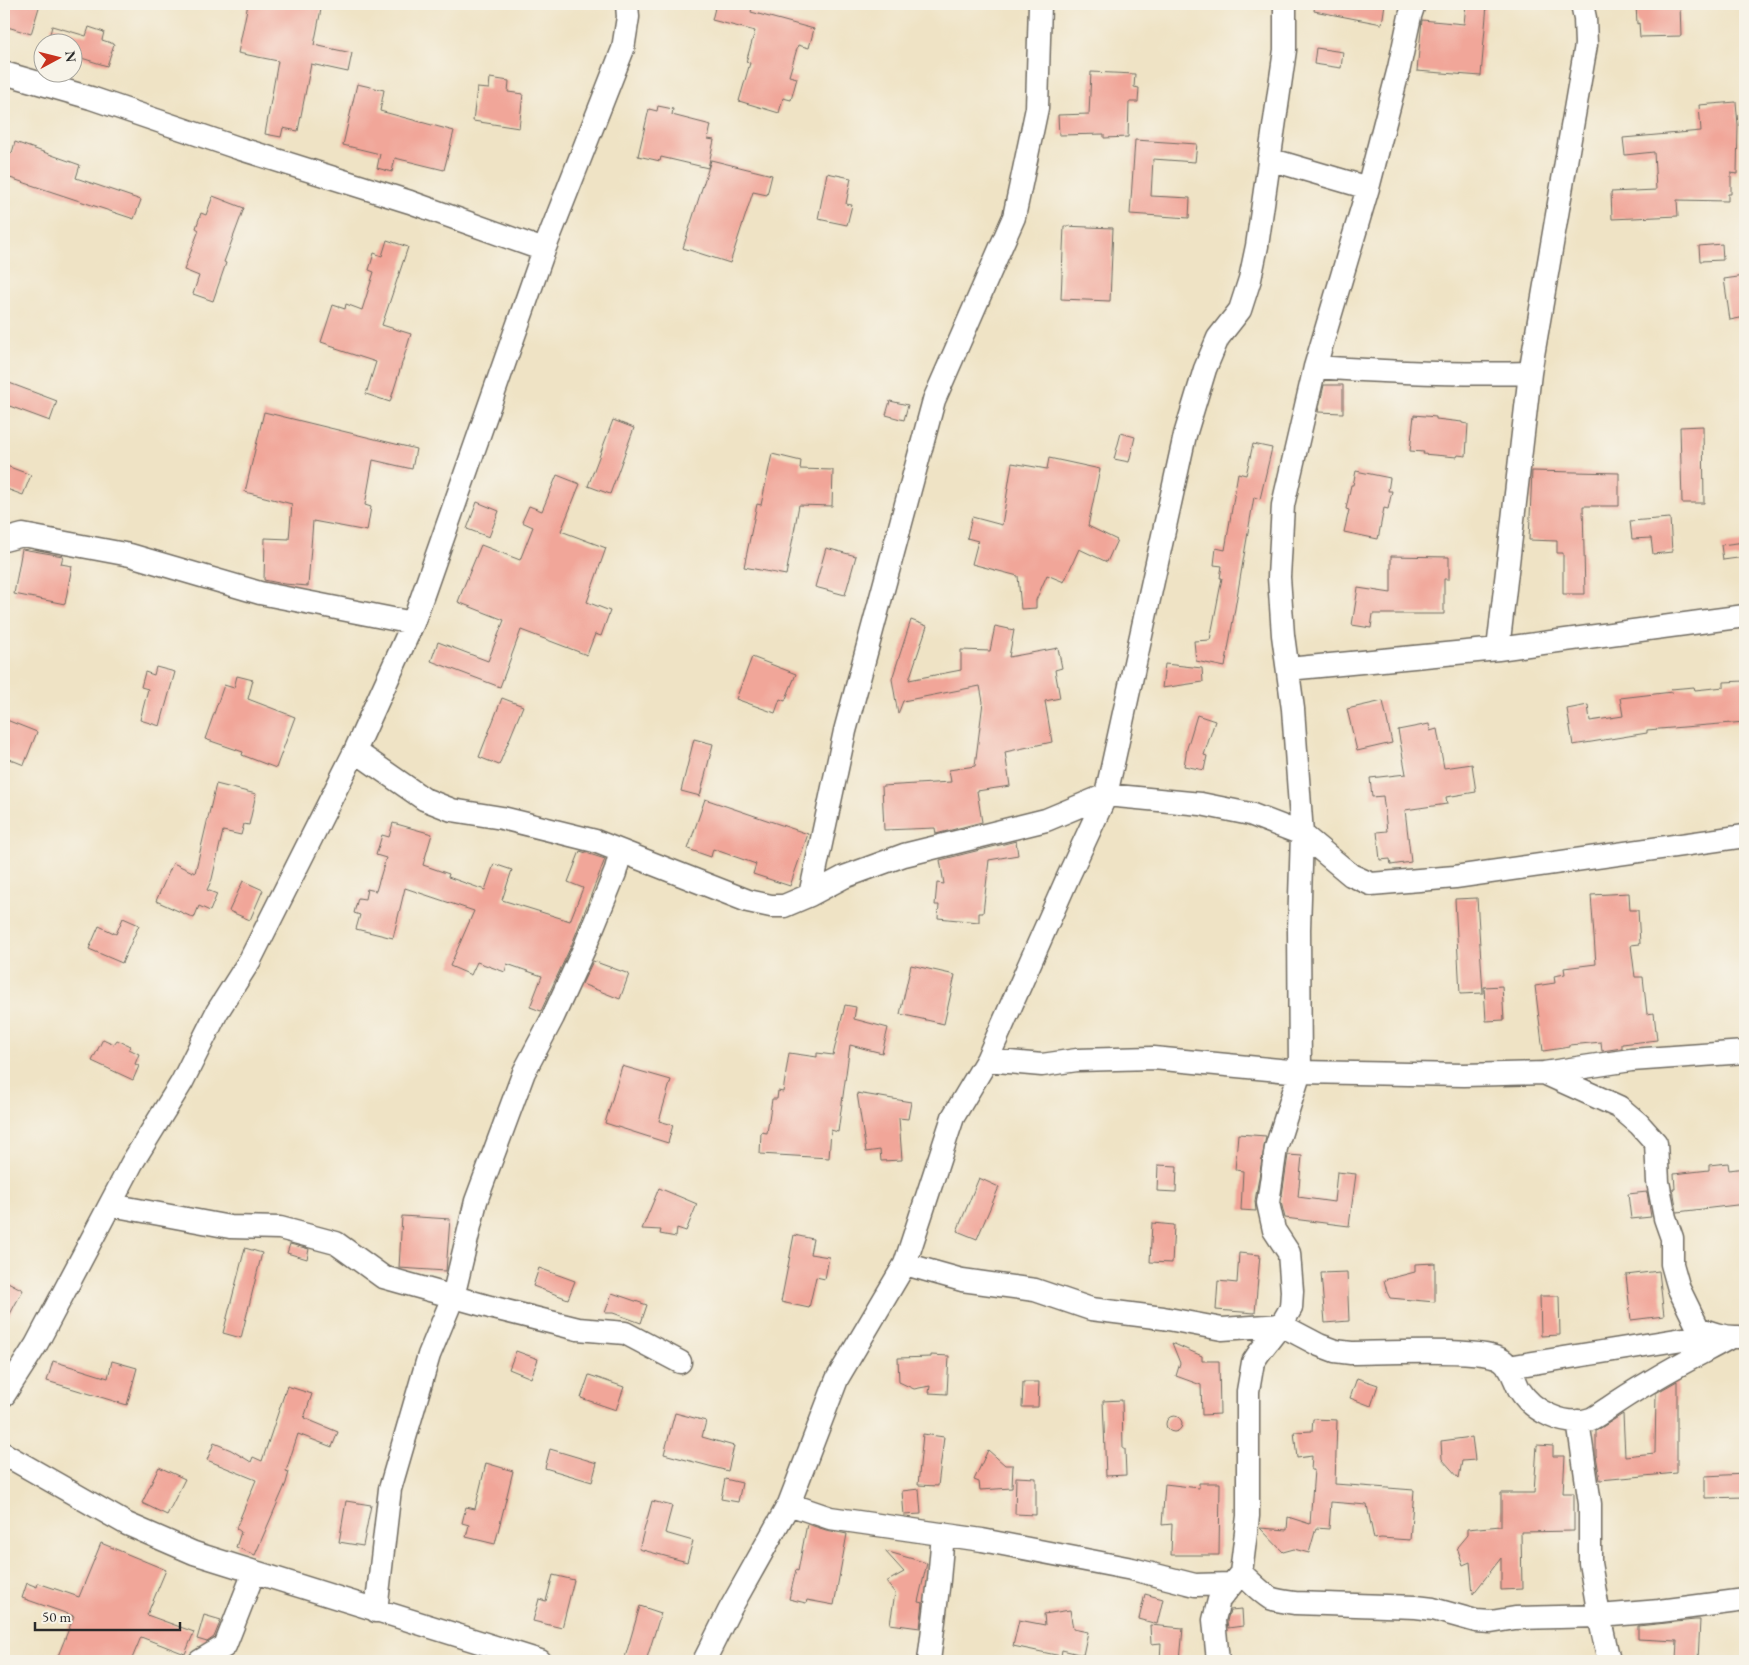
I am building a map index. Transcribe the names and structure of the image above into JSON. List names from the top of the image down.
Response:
{
  "scale_bar": "50 m",
  "north": "right"
}
